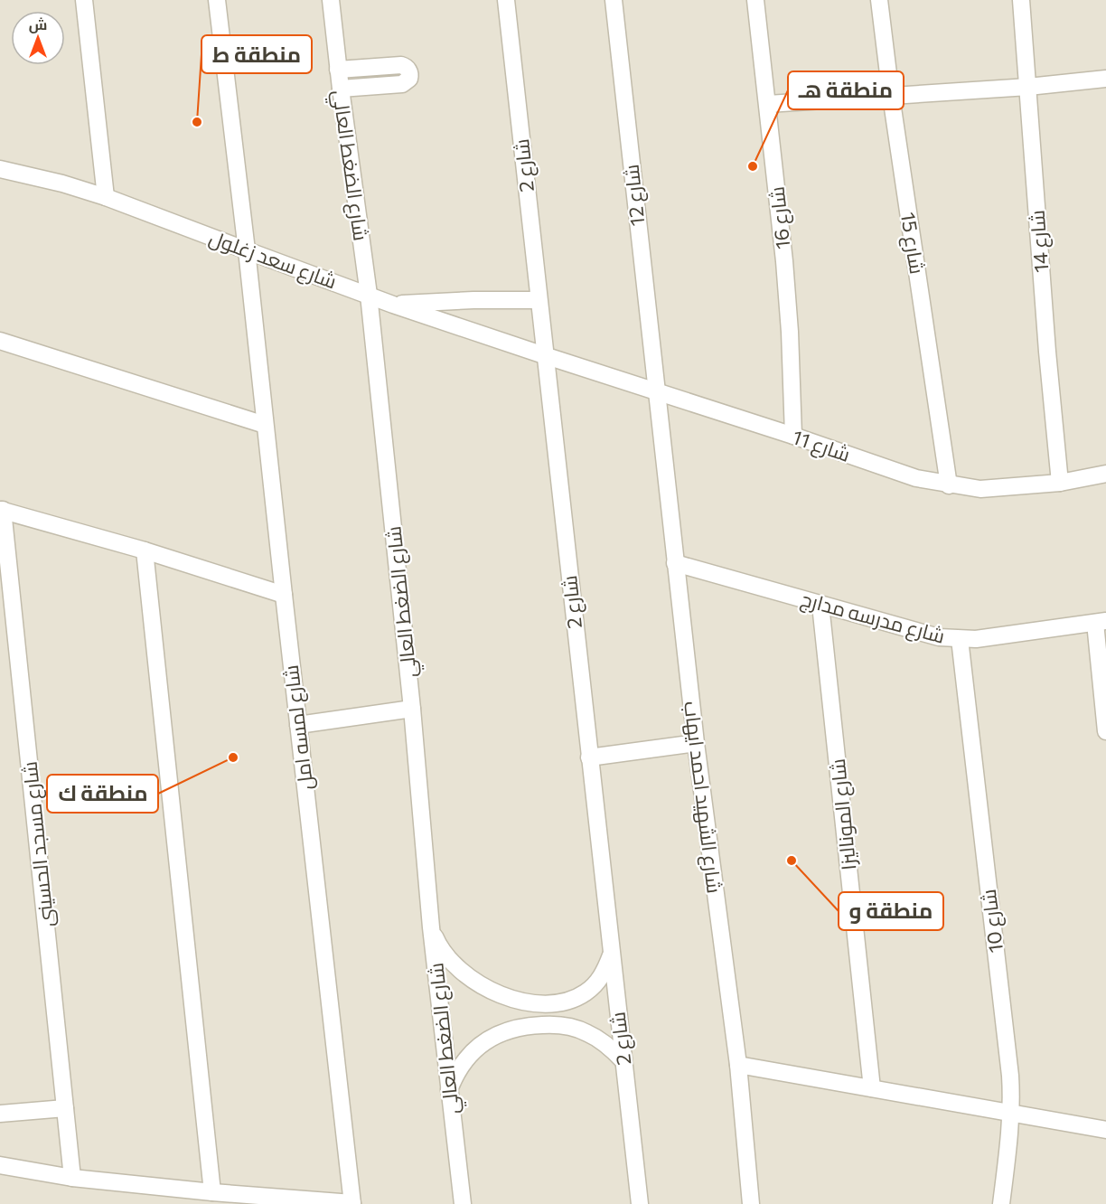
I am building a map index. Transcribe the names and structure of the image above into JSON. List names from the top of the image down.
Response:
{
  "streets": {
    "street": [
      "شارع الضغط العالي",
      "شارع 2",
      "شارع 12",
      "شارع 16",
      "شارع 14",
      "شارع 15",
      "شارع سعد زغلول",
      "شارع 11",
      "شارع مدرسه مدارج",
      "شارع لمسه امل",
      "شارع الشهيد احمد ايهاب",
      "شارع الموناليزا",
      "شارع مسجد الحسينى",
      "شارع 10"
    ]
  },
  "crossings": [
    ["شارع الضغط العالي", "شارع سعد زغلول"],
    ["شارع 2", "شارع سعد زغلول"],
    ["شارع 2", "شارع 11"],
    ["شارع 12", "شارع 11"],
    ["شارع 12", "شارع الشهيد احمد ايهاب"],
    ["شارع 16", "شارع 11"],
    ["شارع 14", "شارع 11"],
    ["شارع 15", "شارع 11"],
    ["شارع سعد زغلول", "شارع 11"],
    ["شارع سعد زغلول", "شارع لمسه امل"],
    ["شارع 11", "شارع الشهيد احمد ايهاب"],
    ["شارع مدرسه مدارج", "شارع الشهيد احمد ايهاب"],
    ["شارع مدرسه مدارج", "شارع الموناليزا"],
    ["شارع مدرسه مدارج", "شارع 10"]
  ],
  "places": [
    "منطقة ط",
    "منطقة هـ",
    "منطقة ك",
    "منطقة و"
  ],
  "north": "top"
}
